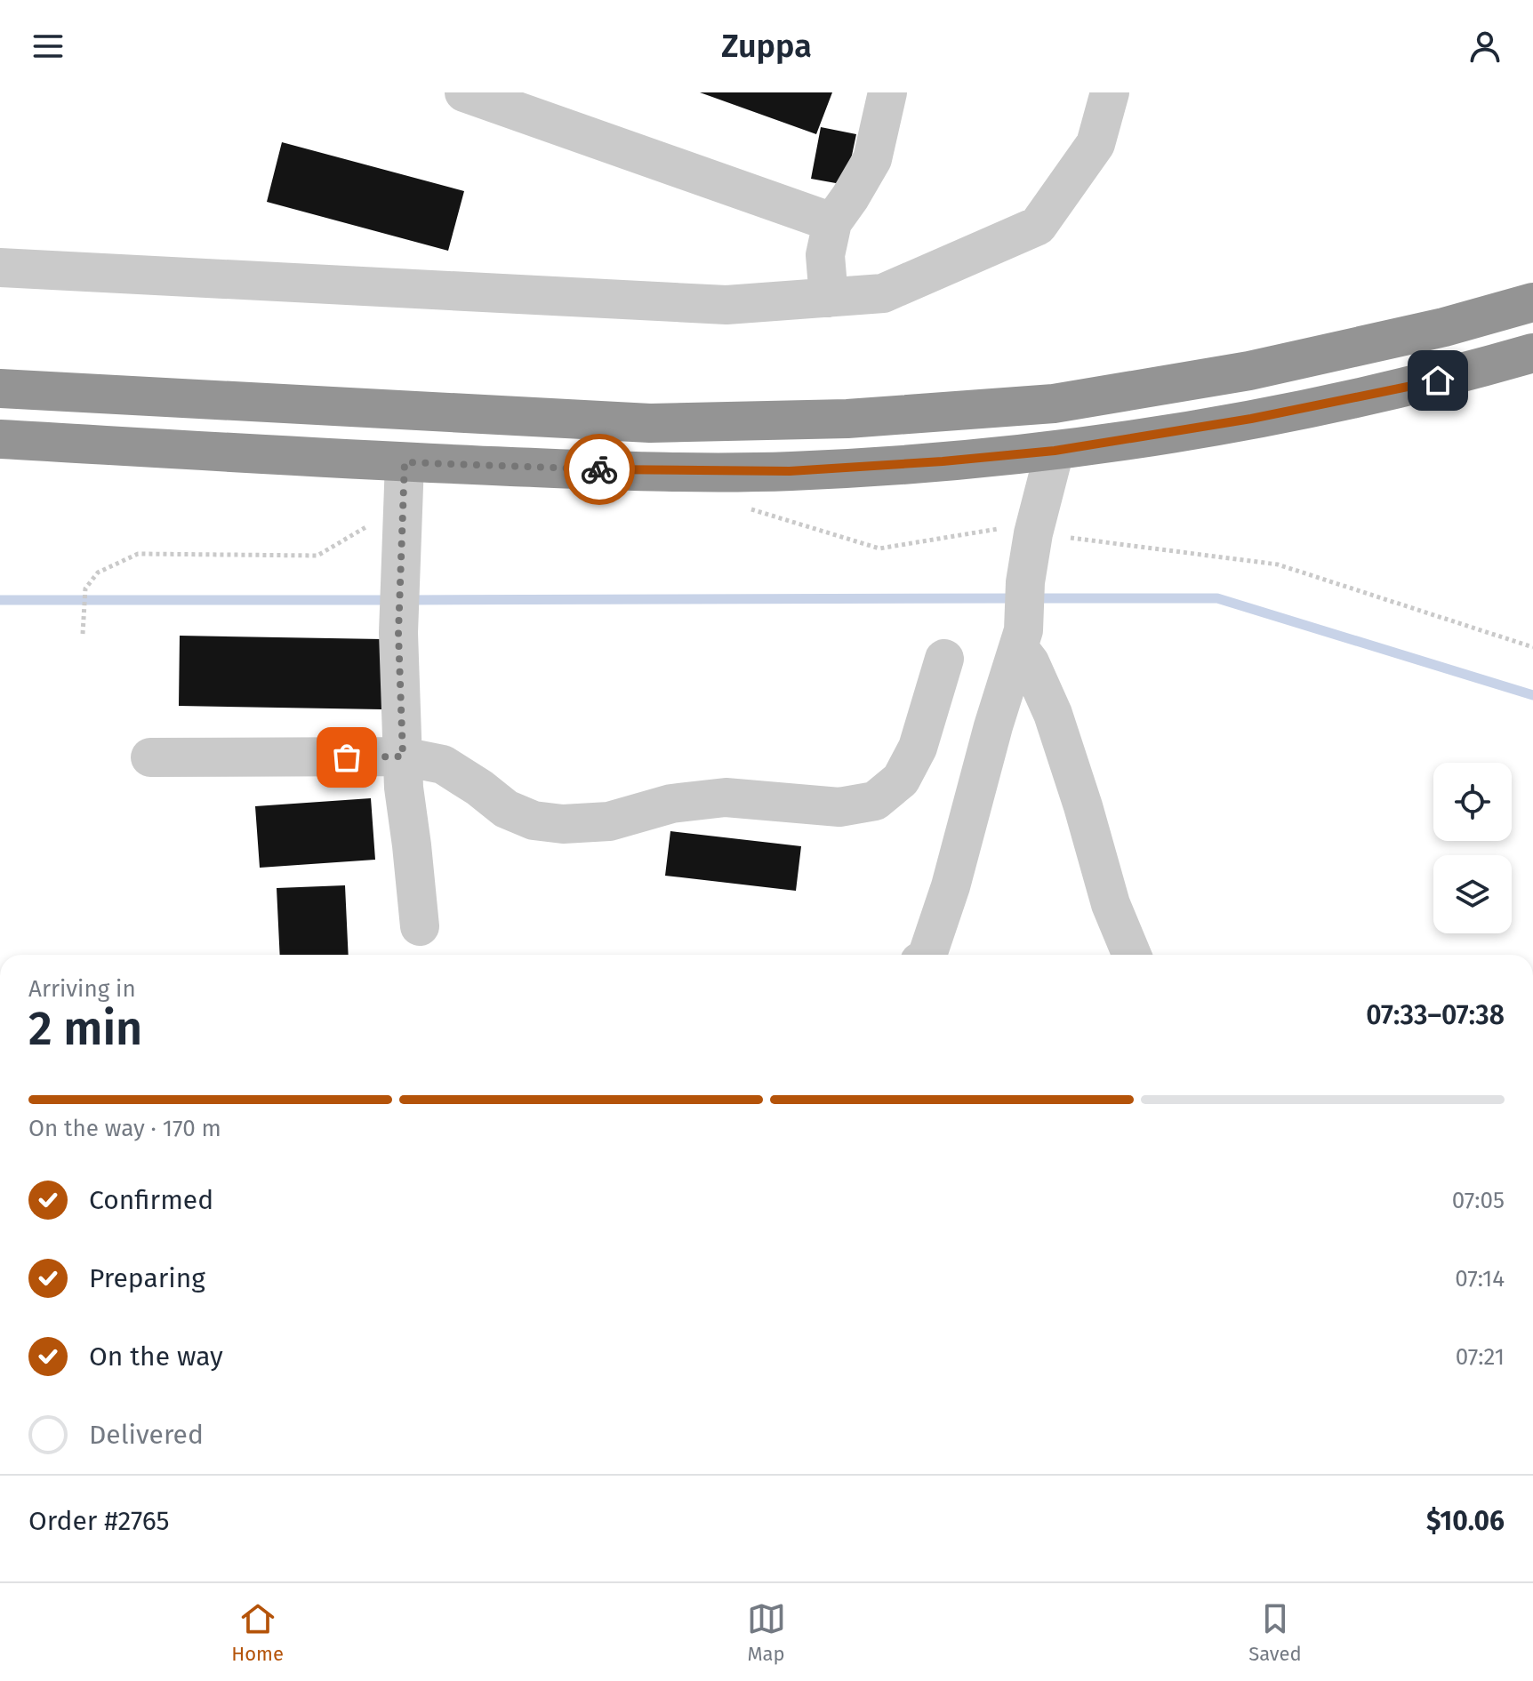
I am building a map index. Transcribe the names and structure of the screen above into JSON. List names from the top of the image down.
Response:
{
  "page": {
    "header": "Zuppa",
    "heading": ["2 min", "Arriving in", "07:33–07:38"],
    "panel": ["Order #2765", "$10.06"],
    "bar": "On the way · 170 m",
    "list": [
      ["Confirmed", "07:05"],
      ["Preparing", "07:14"],
      ["On the way", "07:21"],
      "Delivered"
    ],
    "tabs": ["Home", "Map", "Saved"]
  }
}
